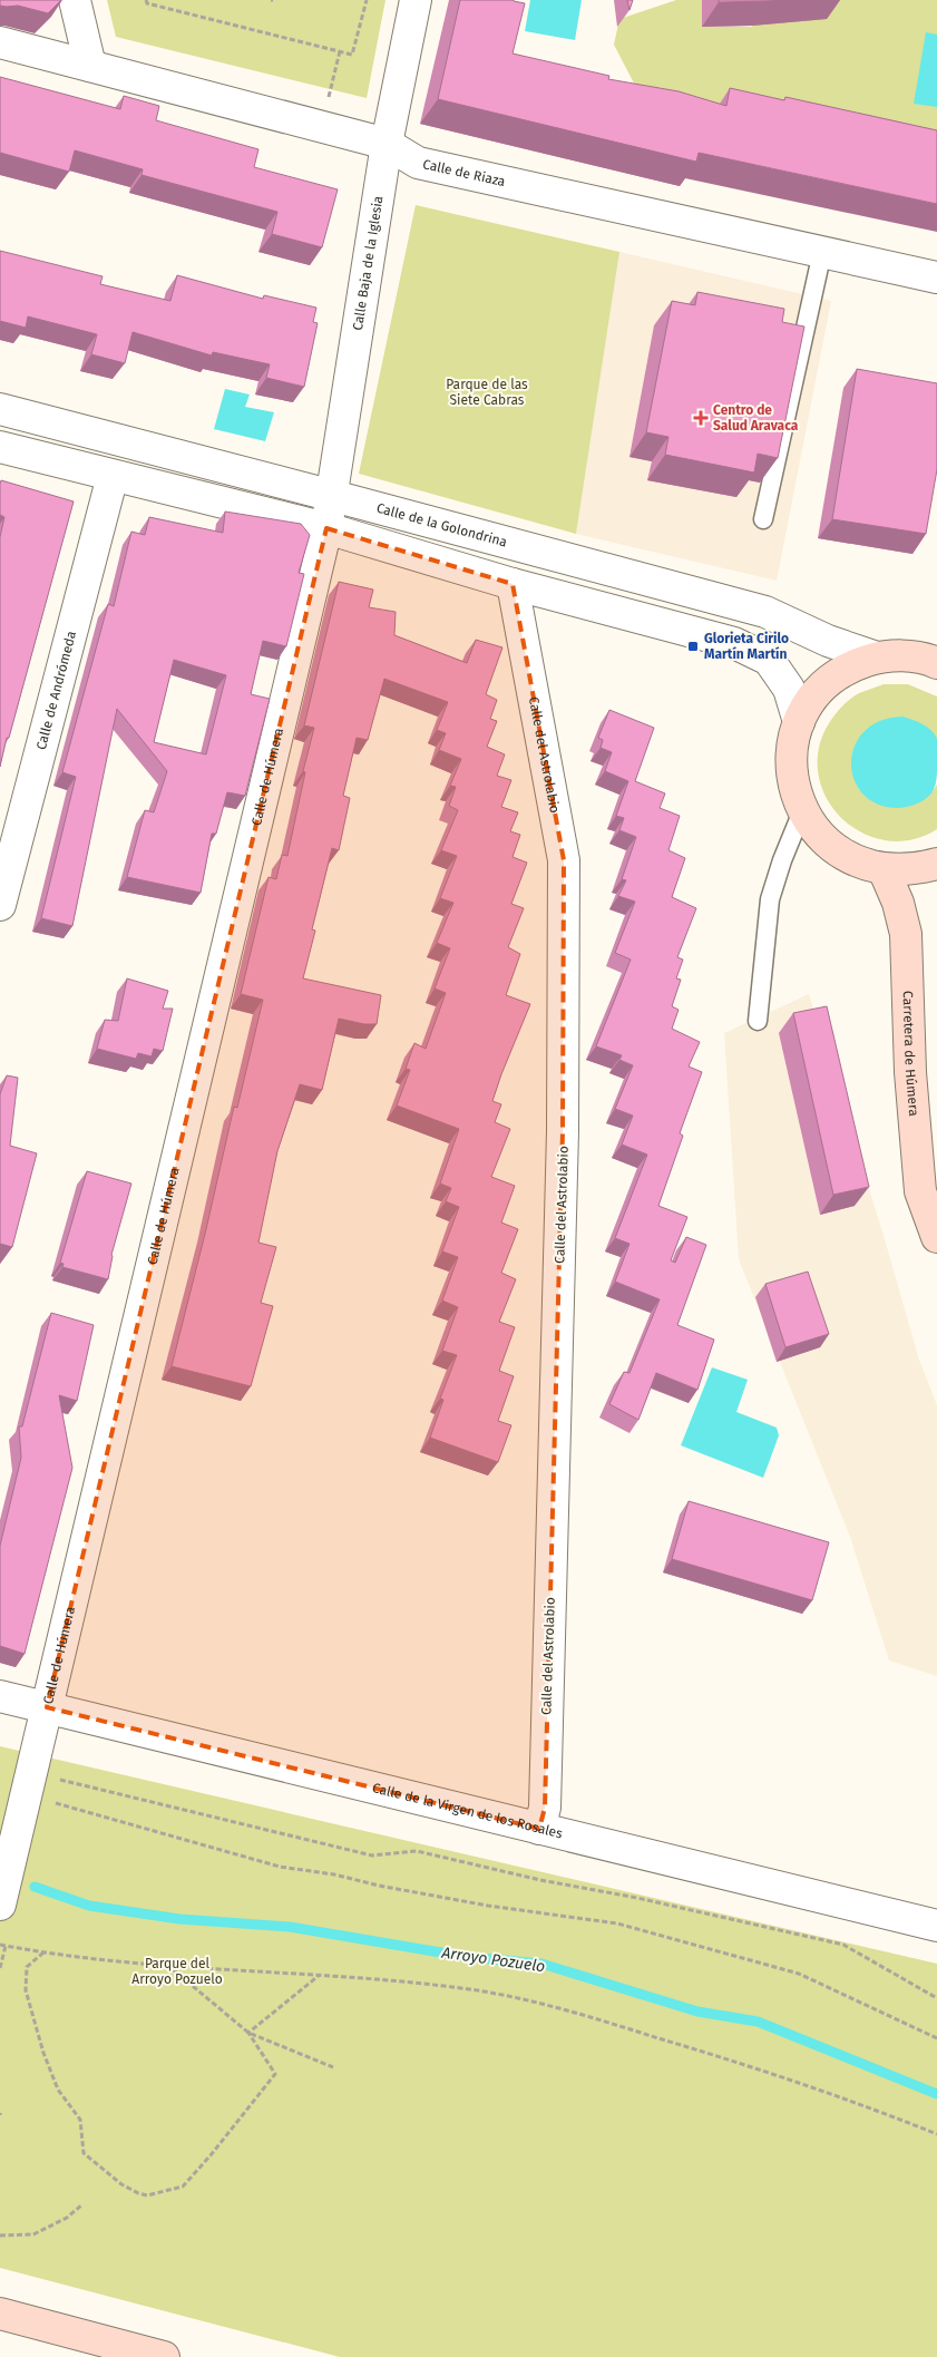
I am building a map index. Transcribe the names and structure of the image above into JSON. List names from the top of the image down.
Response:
{
  "streets": {
    "main road": ["Carretera de Húmera"],
    "street": [
      "Calle de Riaza",
      "Calle Baja de la Iglesia",
      "Calle de la Golondrina",
      "Calle de Andrómeda",
      "Calle del Astrolabio",
      "Calle de Húmera",
      "Calle de la Virgen de los Rosales"
    ]
  },
  "crossings": [
    ["Calle de Riaza", "Calle Baja de la Iglesia"],
    ["Calle Baja de la Iglesia", "Calle de la Golondrina"],
    ["Calle Baja de la Iglesia", "Calle de Húmera"],
    ["Calle del Astrolabio", "Calle de la Virgen de los Rosales"],
    ["Calle de Húmera", "Calle de la Virgen de los Rosales"]
  ],
  "water": ["Arroyo Pozuelo"],
  "parks": ["Parque de las Siete Cabras", "Parque del Arroyo Pozuelo"],
  "places": {
    "health": ["Centro de Salud Aravaca"],
    "transit": ["Glorieta Cirilo Martín Martín"]
  }
}
